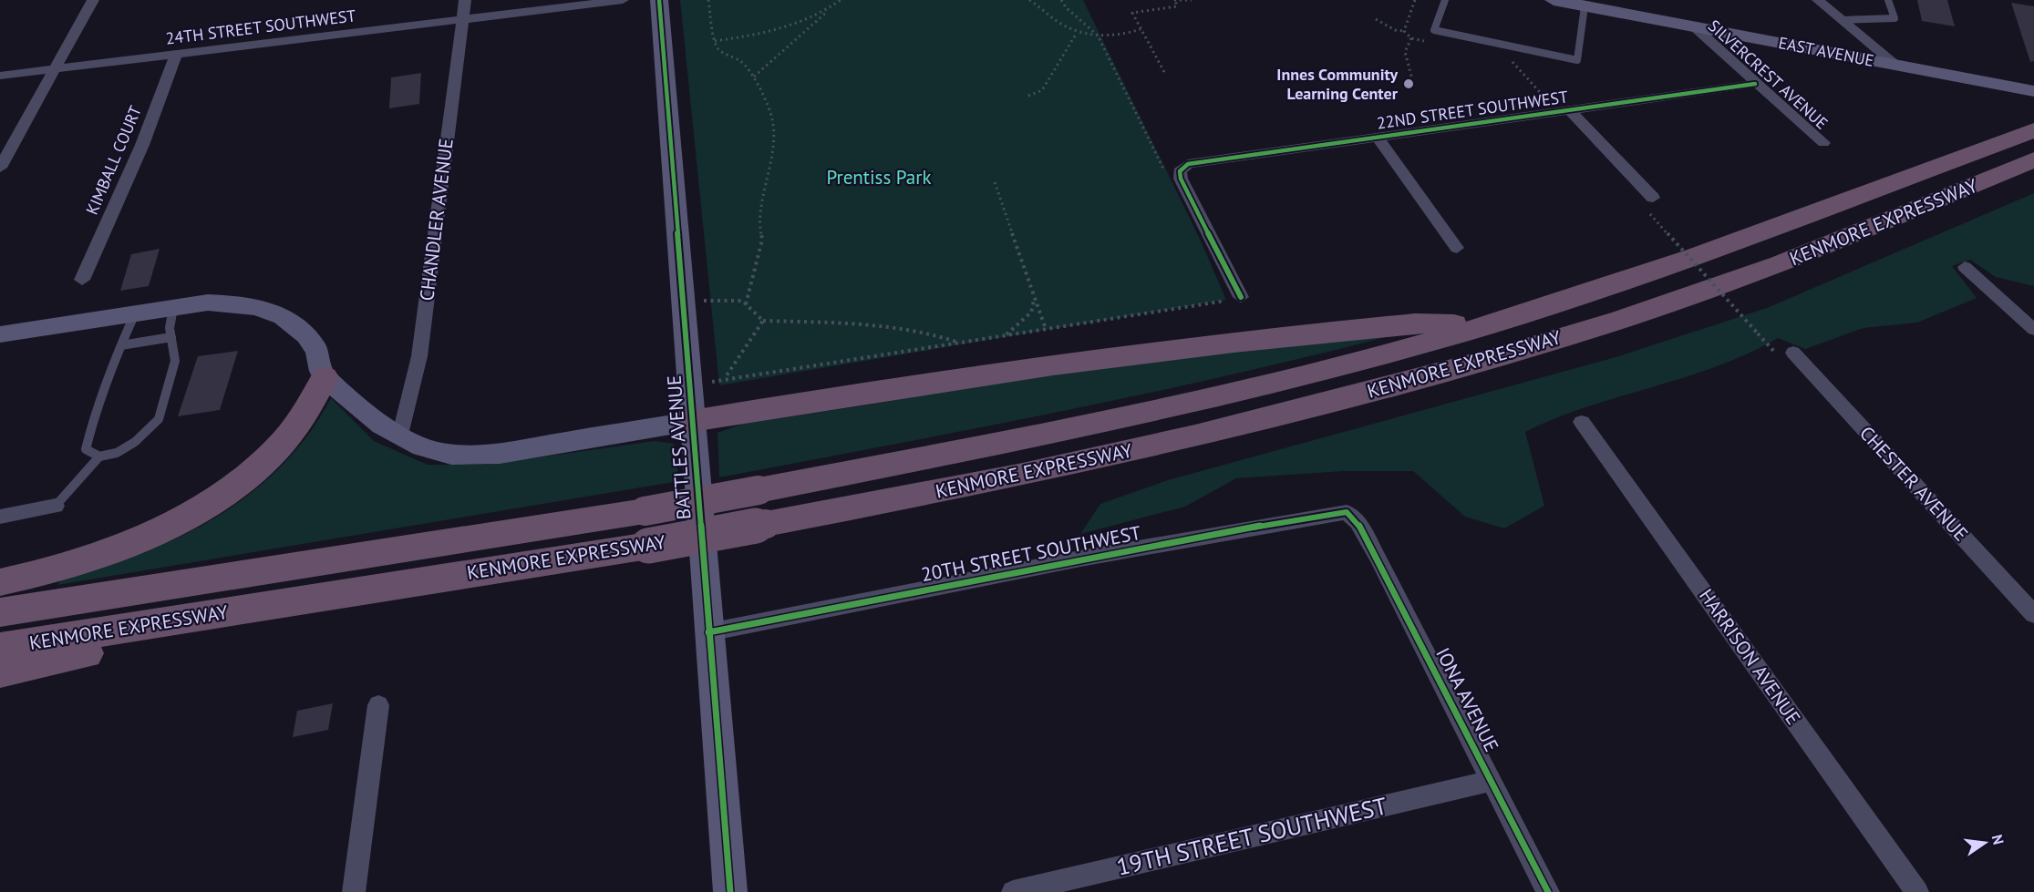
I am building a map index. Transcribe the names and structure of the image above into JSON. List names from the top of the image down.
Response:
{
  "streets": {
    "highway": ["KENMORE EXPRESSWAY"],
    "main road": ["EAST AVENUE", "BATTLES AVENUE"],
    "street": [
      "24TH STREET SOUTHWEST",
      "SILVERCREST AVENUE",
      "22ND STREET SOUTHWEST",
      "KIMBALL COURT",
      "CHANDLER AVENUE",
      "CHESTER AVENUE",
      "20TH STREET SOUTHWEST",
      "HARRISON AVENUE",
      "IONA AVENUE",
      "19TH STREET SOUTHWEST"
    ]
  },
  "crossings": [
    ["24TH STREET SOUTHWEST", "KIMBALL COURT"],
    ["24TH STREET SOUTHWEST", "CHANDLER AVENUE"],
    ["EAST AVENUE", "SILVERCREST AVENUE"],
    ["SILVERCREST AVENUE", "22ND STREET SOUTHWEST"],
    ["BATTLES AVENUE", "20TH STREET SOUTHWEST"],
    ["20TH STREET SOUTHWEST", "IONA AVENUE"],
    ["IONA AVENUE", "19TH STREET SOUTHWEST"]
  ],
  "parks": ["Prentiss Park"],
  "places": ["Innes Community Learning Center"],
  "north": "right"
}
